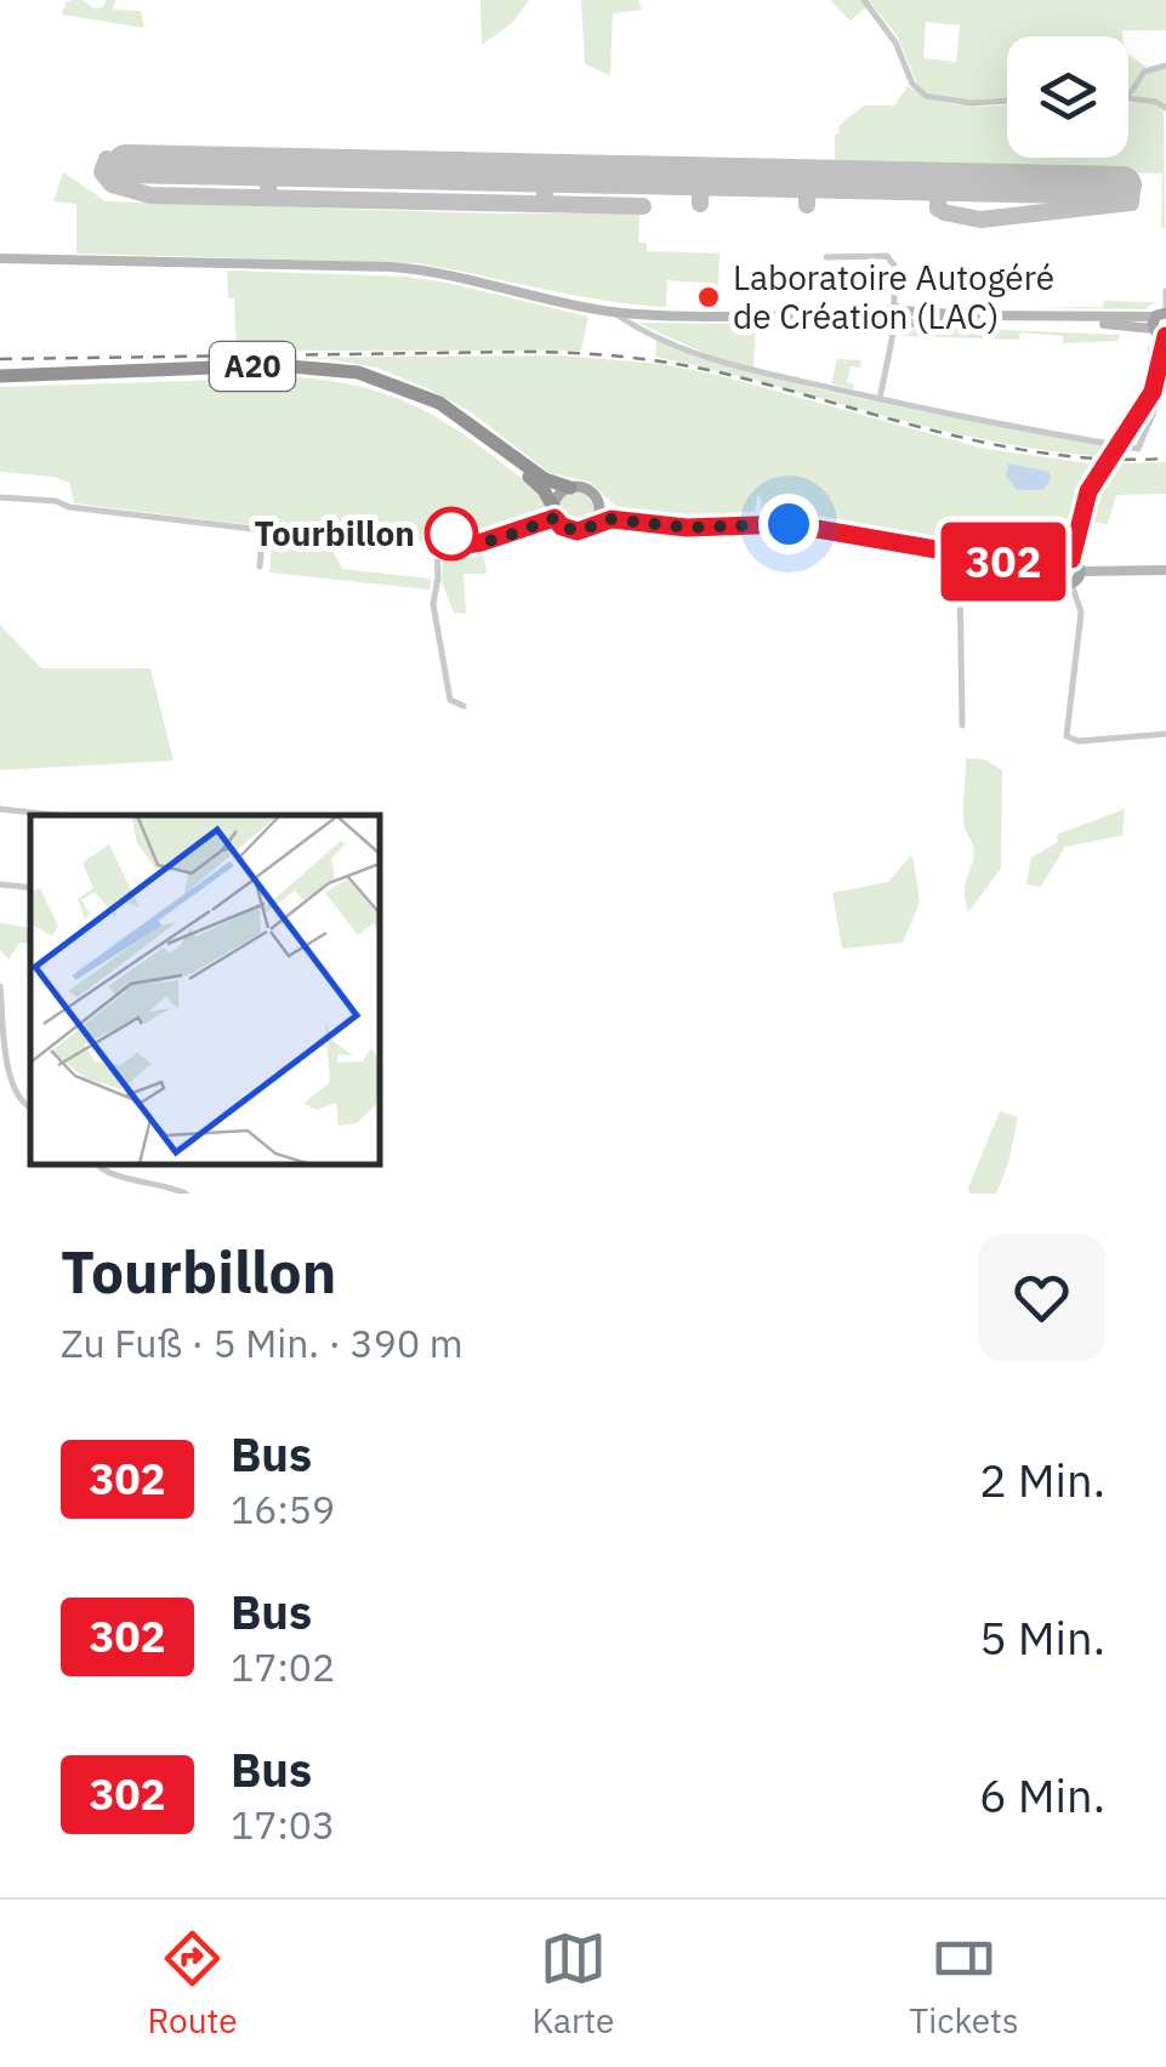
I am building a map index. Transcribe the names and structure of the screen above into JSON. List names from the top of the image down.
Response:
{
  "streets": {
    "highway": ["A20"]
  },
  "places": ["Laboratoire Autogéré de Création (LAC)", "Tourbillon"],
  "lines": ["bus line 302"],
  "page": {
    "on_map": "302",
    "heading": ["Tourbillon", "Zu Fuß · 5 Min. · 390 m"],
    "list": [
      {
        "mark": "302",
        "name": "Bus",
        "note": "16:59",
        "value": "2 Min."
      },
      {
        "mark": "302",
        "name": "Bus",
        "note": "17:02",
        "value": "5 Min."
      },
      {
        "mark": "302",
        "name": "Bus",
        "note": "17:03",
        "value": "6 Min."
      }
    ],
    "tabs": ["Route", "Karte", "Tickets"]
  }
}
